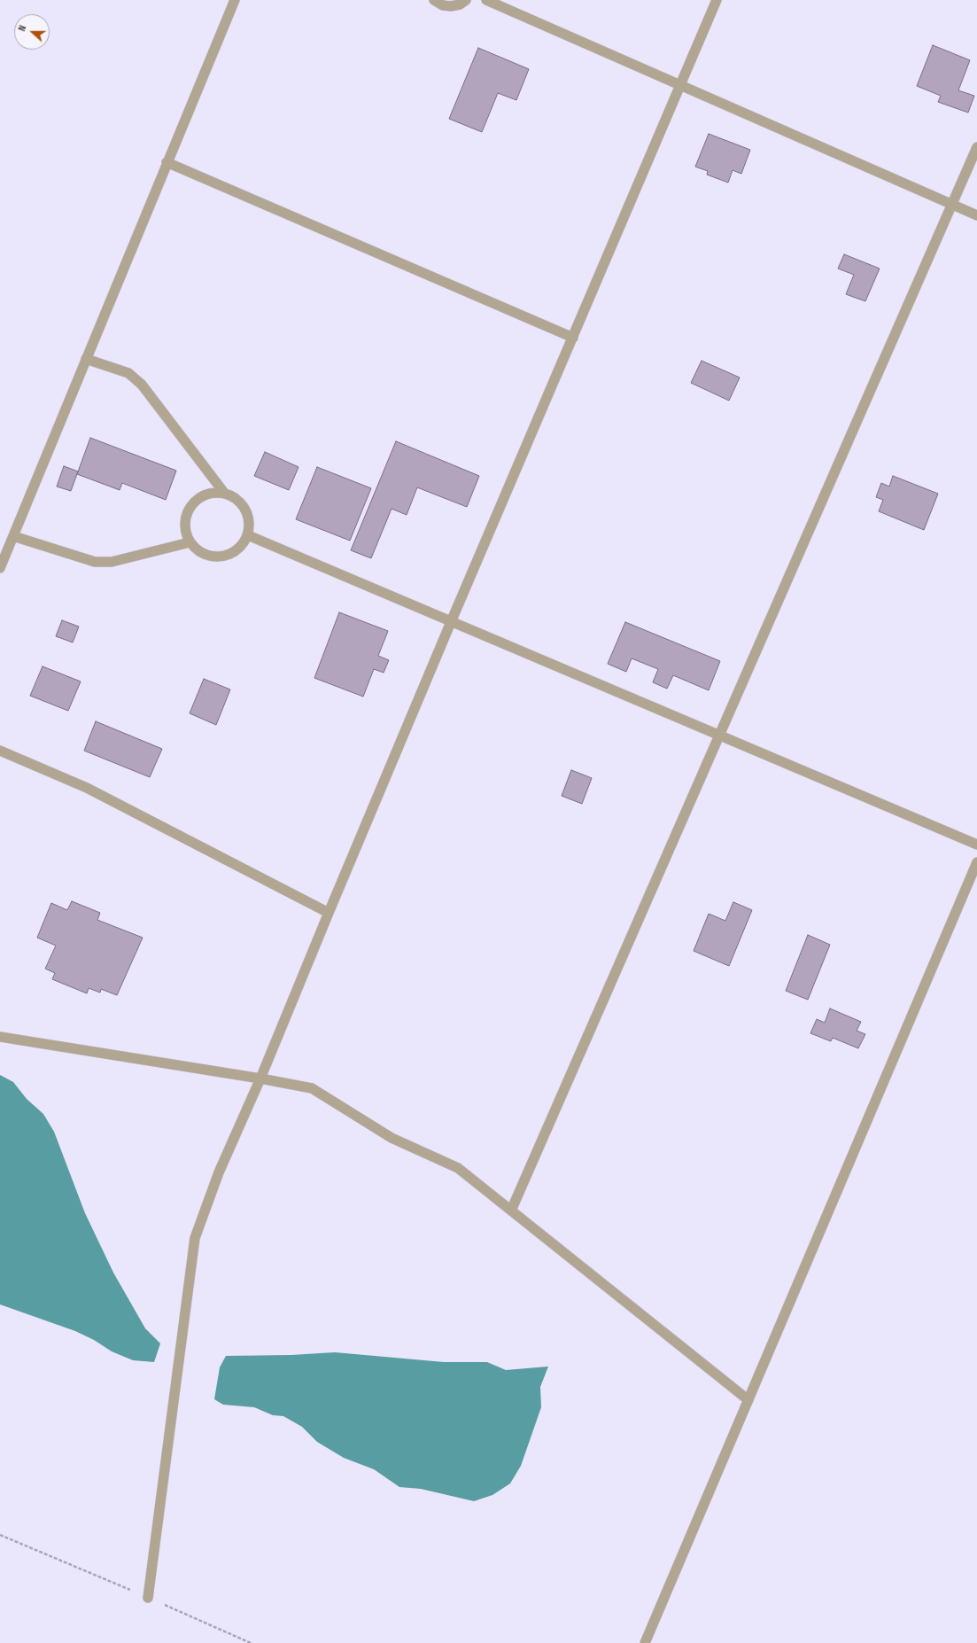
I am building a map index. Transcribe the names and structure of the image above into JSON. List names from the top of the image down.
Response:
{
  "north": "left"
}
